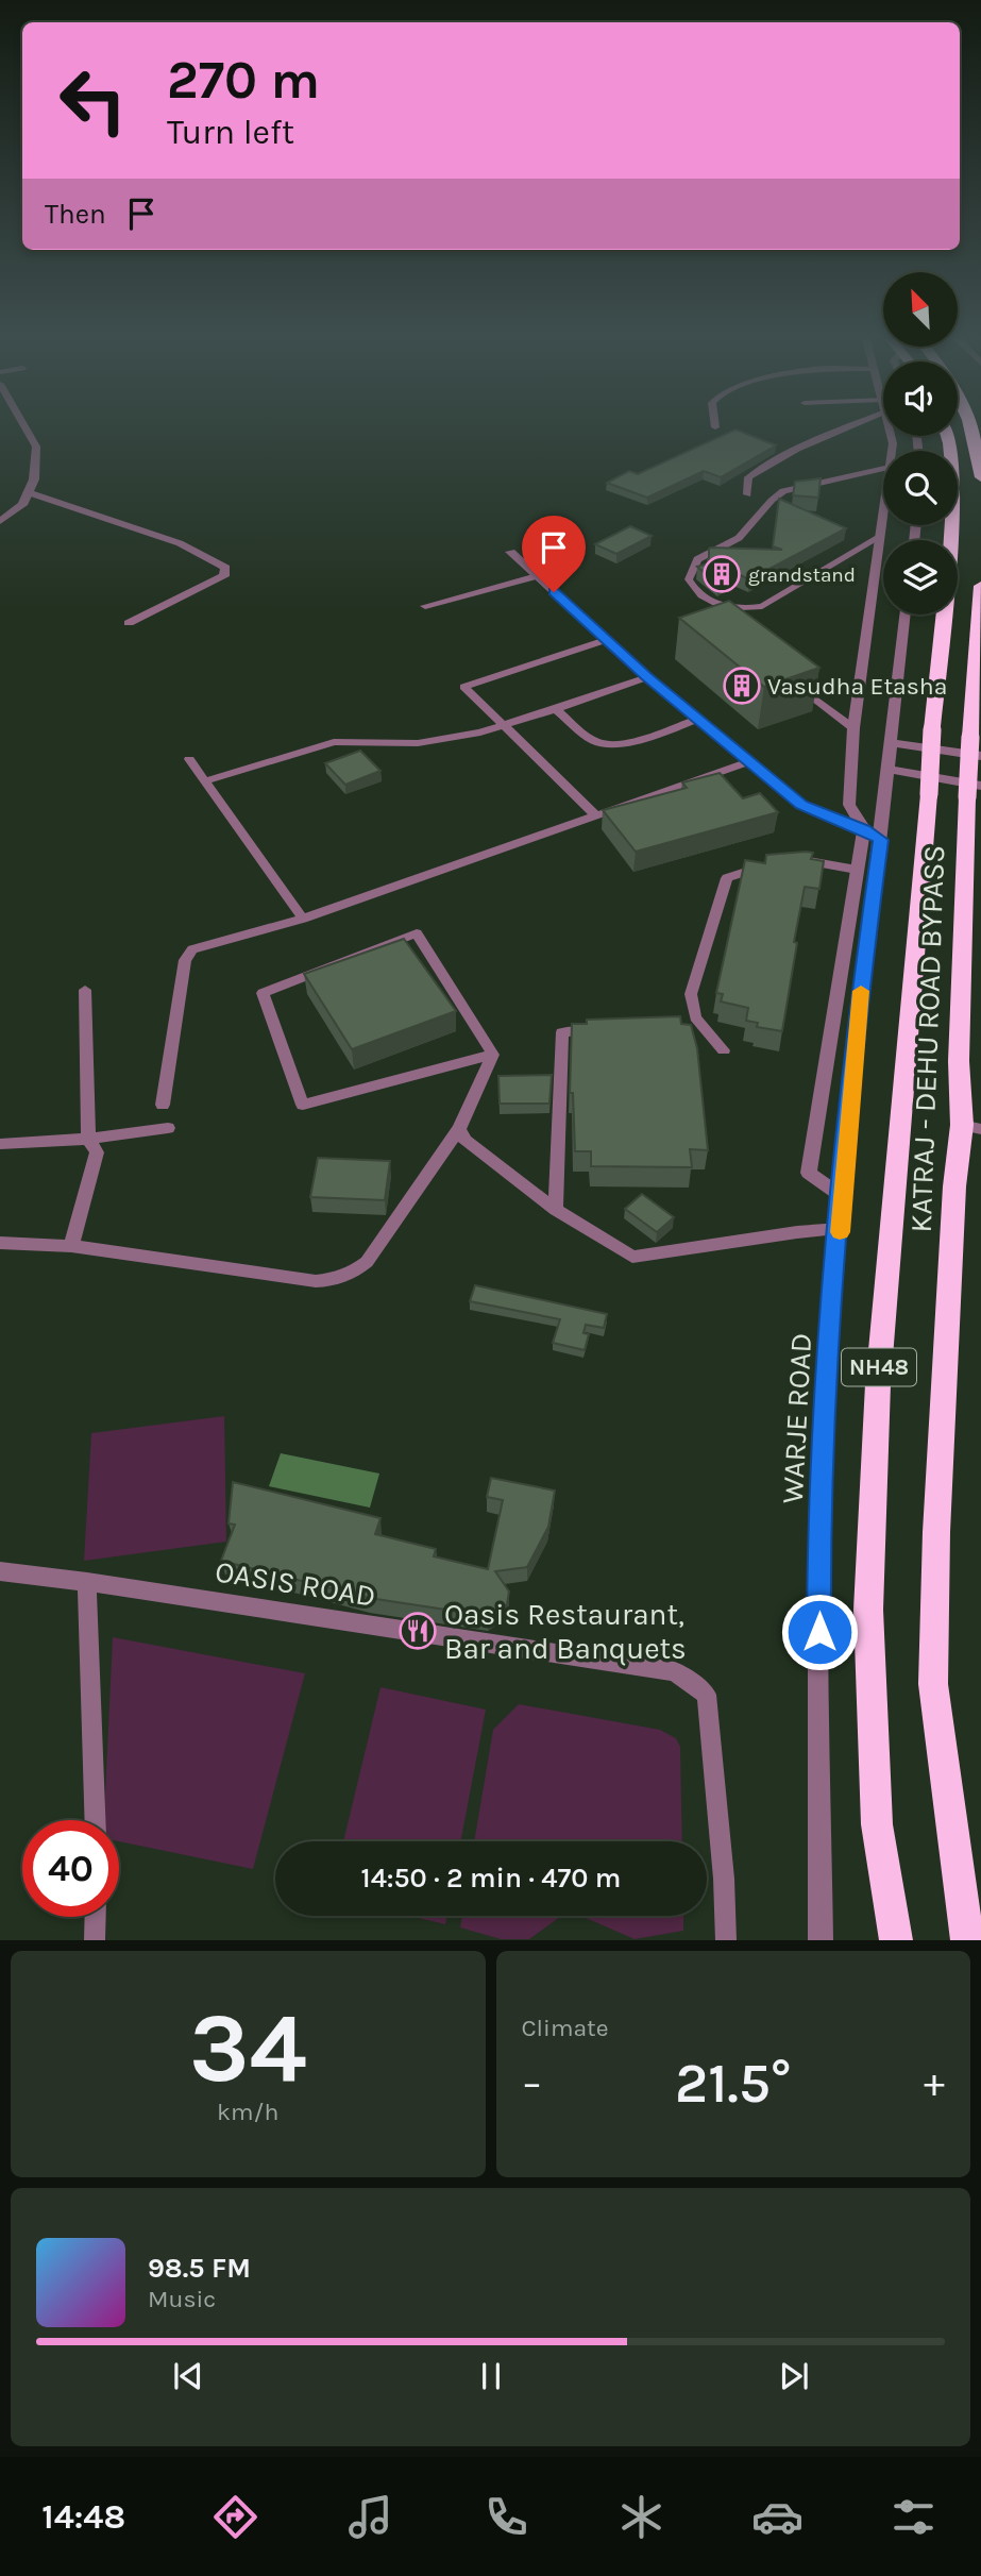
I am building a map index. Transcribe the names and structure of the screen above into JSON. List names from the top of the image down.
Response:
{
  "streets": {
    "highway": ["KATRAJ - DEHU ROAD BYPASS", "NH48"],
    "street": ["WARJE ROAD"],
    "lane": ["OASIS ROAD"]
  },
  "places": {
    "building": ["grandstand", "Vasudha Etasha"],
    "restaurant": ["Oasis Restaurant, Bar and Banquets"]
  },
  "north": "top left",
  "page": {
    "turn": ["270 m", "Turn left"],
    "then": "Then",
    "limit": "40",
    "trip": "14:50 · 2 min · 470 m",
    "tile": [
      ["34", "km/h"],
      "Climate"
    ],
    "heat": ["−", "21.5°", "+"],
    "song": ["98.5 FM", "Music"],
    "tabs": "14:48"
  }
}
